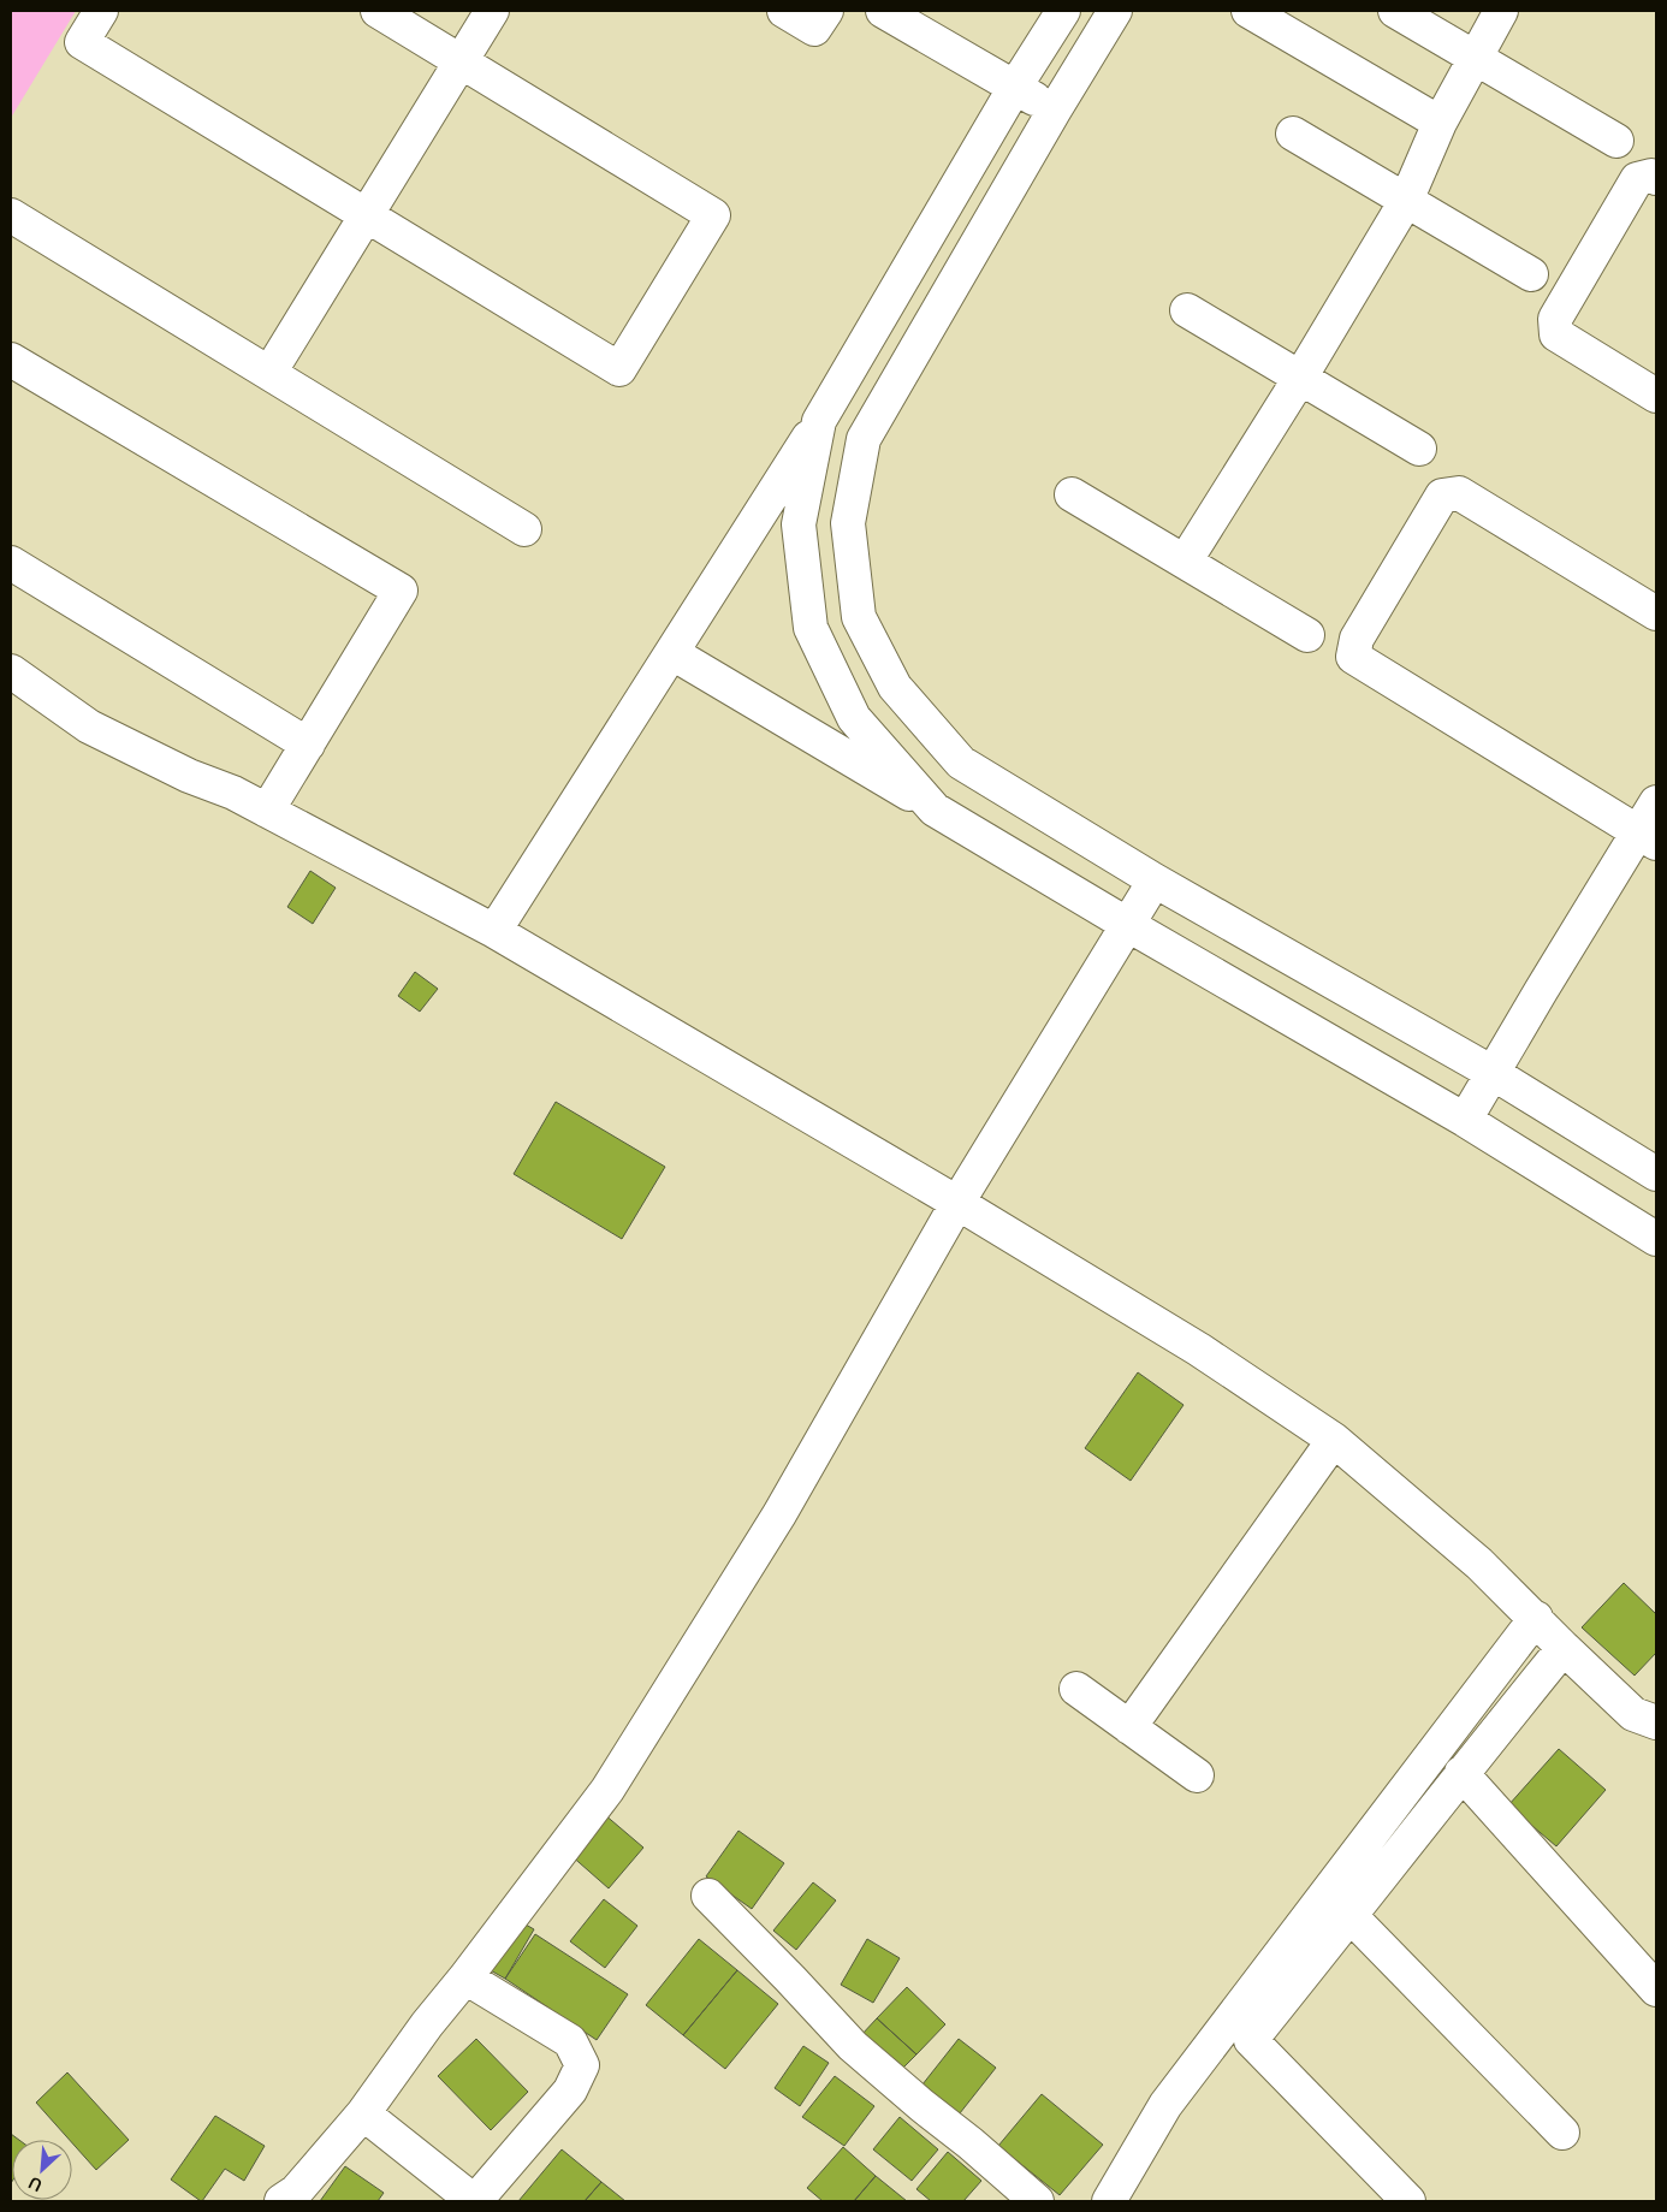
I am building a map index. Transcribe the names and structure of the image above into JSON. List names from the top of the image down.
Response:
{
  "north": "bottom left"
}
